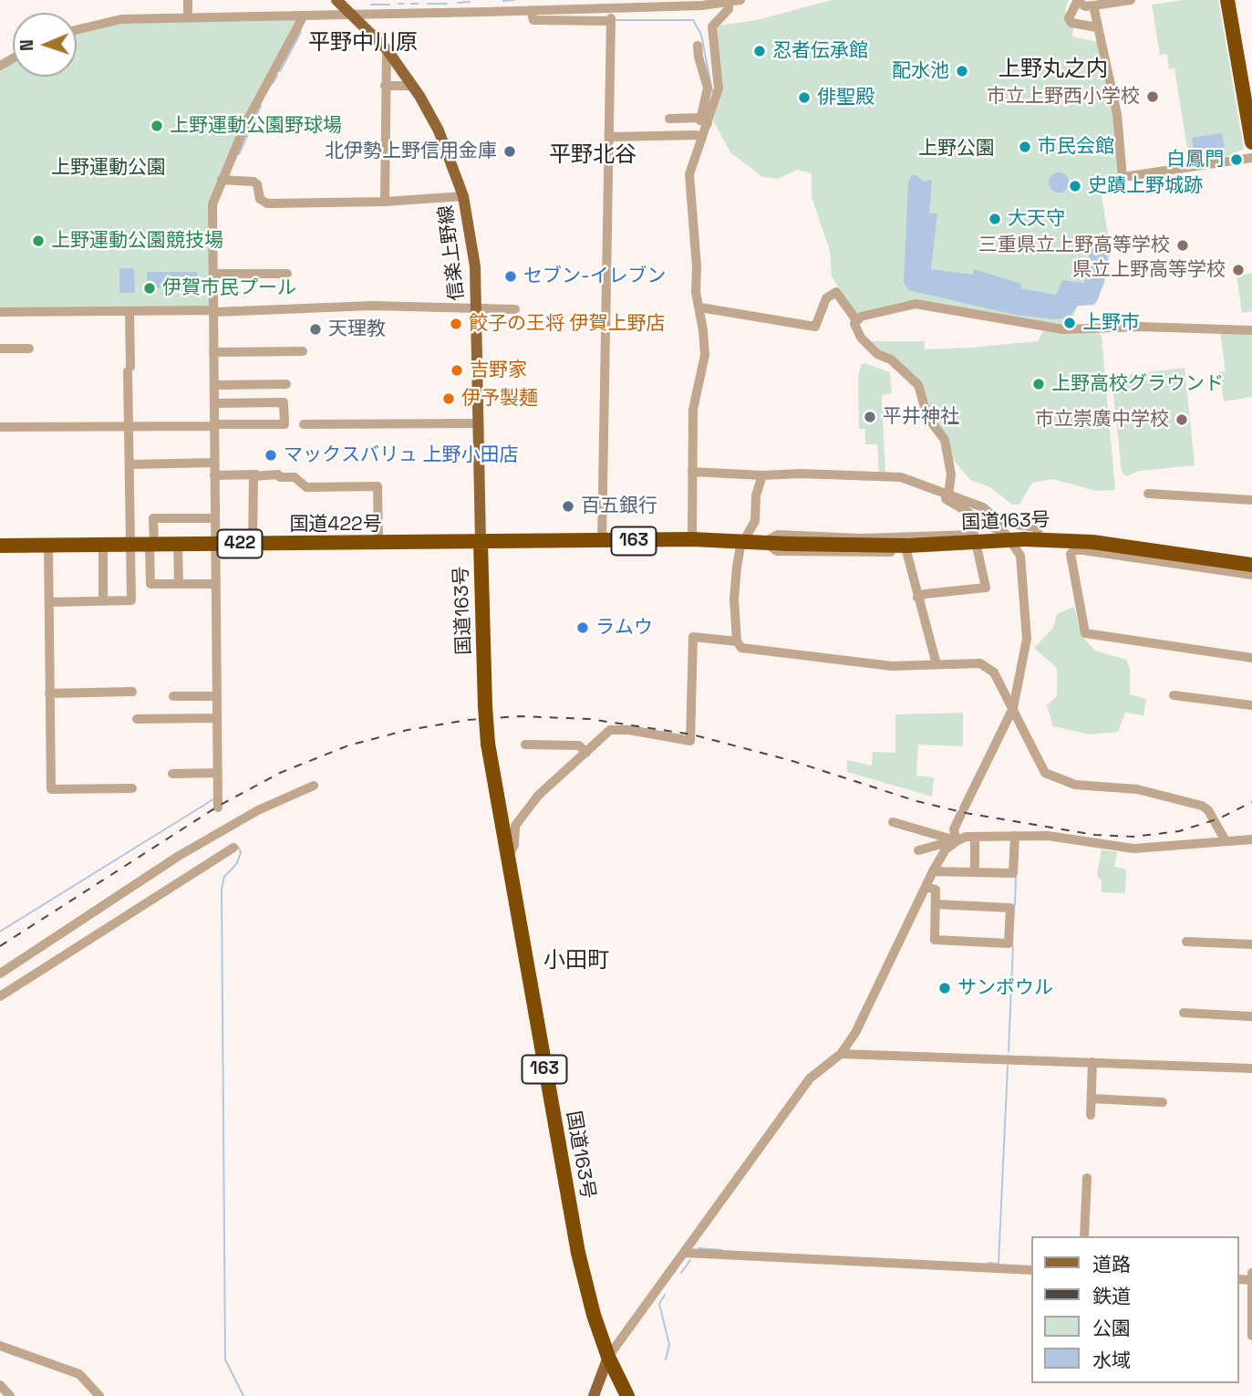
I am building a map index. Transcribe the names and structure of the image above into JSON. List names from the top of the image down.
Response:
{
  "streets": {
    "highway": [
      "国道163号",
      "国道422号",
      "163",
      "422"
    ],
    "main road": ["信楽上野線"]
  },
  "crossings": [
    ["信楽上野線", "国道163号"],
    ["信楽上野線", "国道422号"],
    ["国道163号", "国道422号"]
  ],
  "districts": [
    "平野中川原",
    "上野丸之内",
    "平野北谷",
    "小田町"
  ],
  "parks": ["上野公園", "上野運動公園"],
  "places": [
    "忍者伝承館",
    "配水池",
    "市立上野西小学校",
    "俳聖殿",
    "上野運動公園野球場",
    "市民会館",
    "北伊勢上野信用金庫",
    "白鳳門",
    "史蹟上野城跡",
    "大天守",
    "上野運動公園競技場",
    "三重県立上野高等学校",
    "県立上野高等学校",
    "セブン-イレブン",
    "伊賀市民プール",
    "上野市",
    "餃子の王将 伊賀上野店",
    "天理教",
    "吉野家",
    "上野高校グラウンド",
    "伊予製麺",
    "平井神社",
    "市立崇廣中学校",
    "マックスバリュ 上野小田店",
    "百五銀行",
    "ラムウ",
    "サンボウル"
  ],
  "legend": [
    "道路",
    "鉄道",
    "公園",
    "水域"
  ],
  "north": "left"
}
